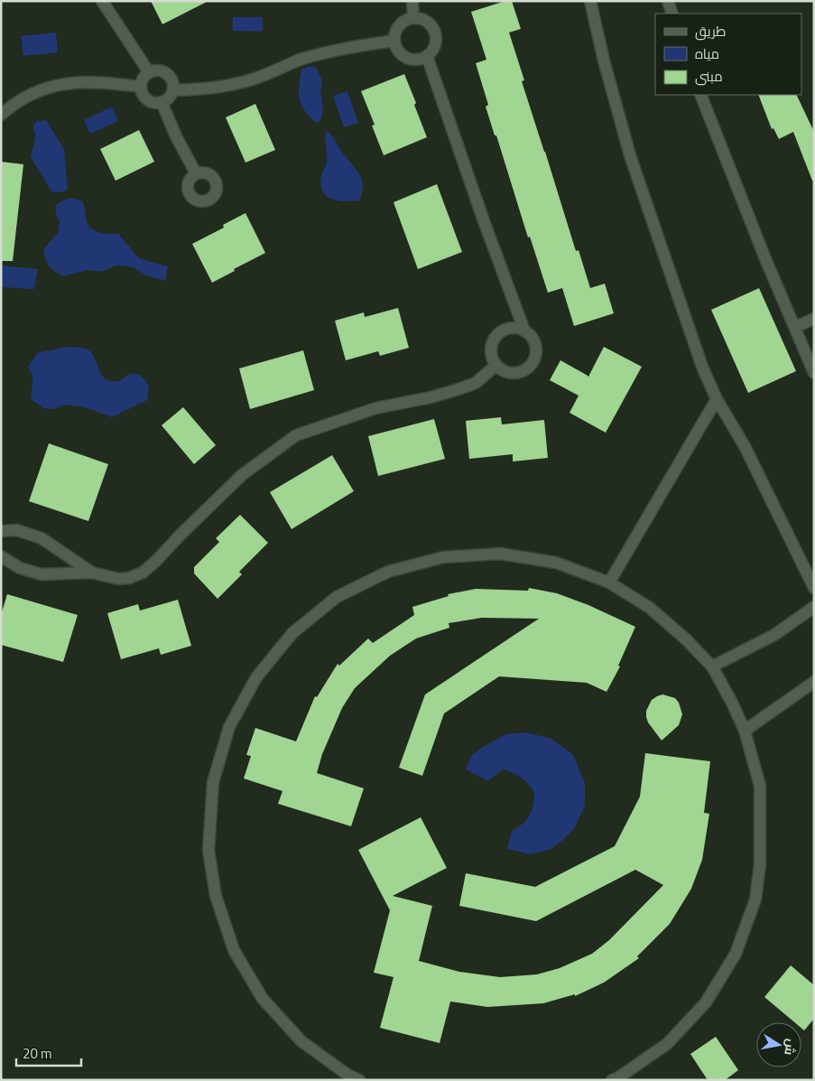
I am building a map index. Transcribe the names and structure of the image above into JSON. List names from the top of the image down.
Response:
{
  "legend": ["طريق", "مياه", "مبنى"],
  "scale_bar": "20 m",
  "north": "right"
}
